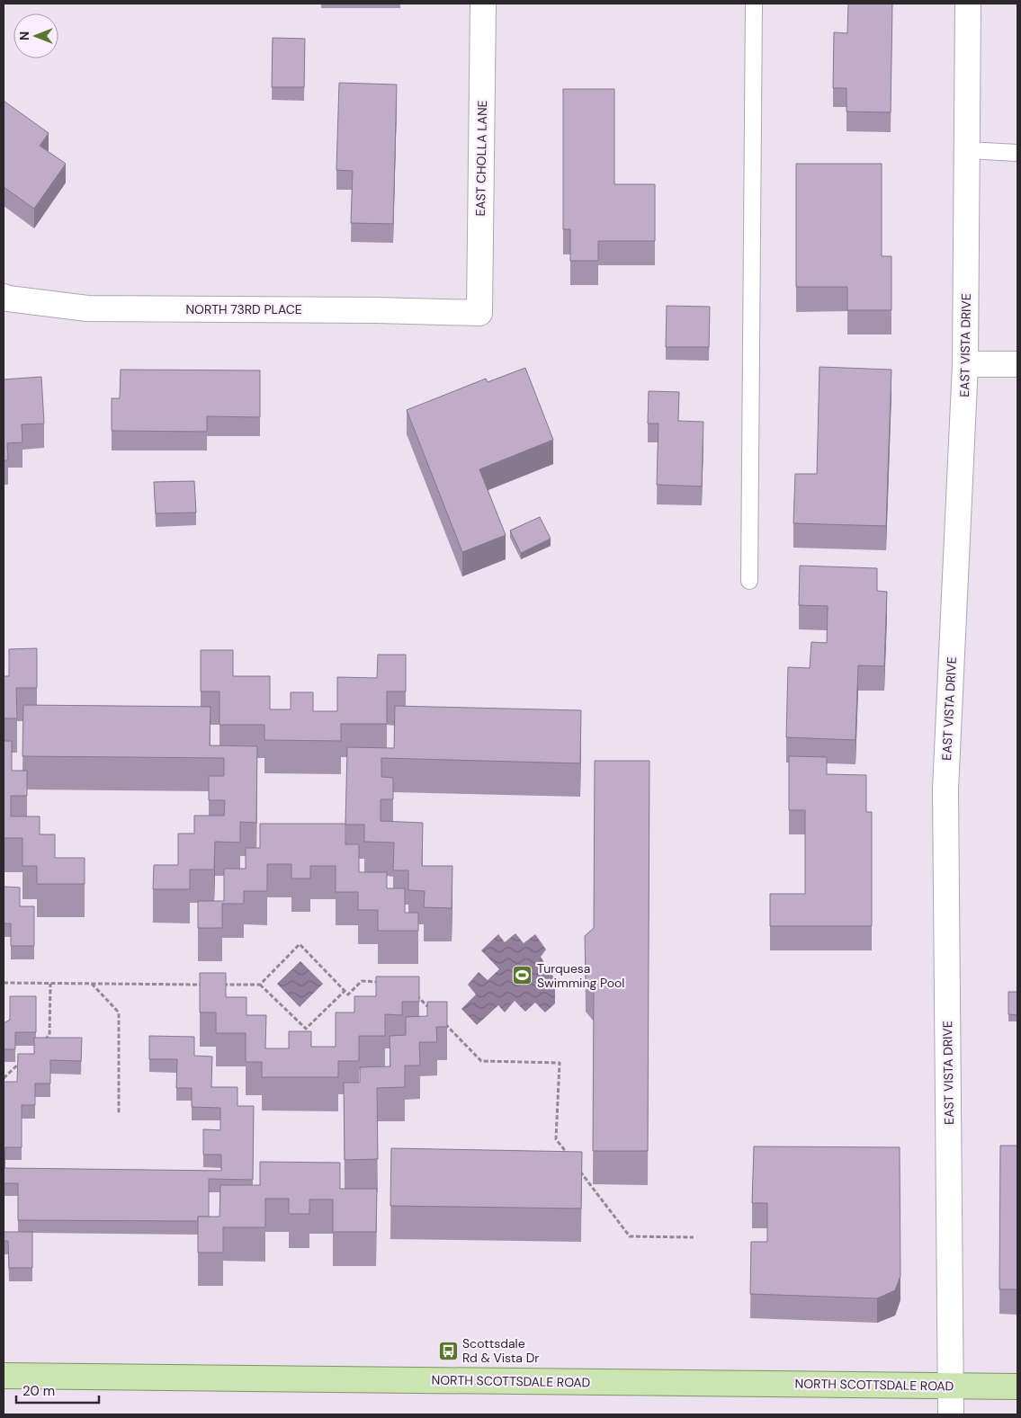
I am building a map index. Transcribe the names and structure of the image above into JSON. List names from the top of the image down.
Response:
{
  "streets": {
    "main road": ["NORTH SCOTTSDALE ROAD"],
    "street": ["EAST CHOLLA LANE", "NORTH 73RD PLACE", "EAST VISTA DRIVE"]
  },
  "crossings": [
    ["EAST CHOLLA LANE", "NORTH 73RD PLACE"],
    ["EAST VISTA DRIVE", "NORTH SCOTTSDALE ROAD"]
  ],
  "places": {
    "sports": ["Turquesa Swimming Pool"],
    "bus stop": ["Scottsdale Rd & Vista Dr"]
  },
  "scale_bar": "20 m",
  "north": "left"
}
